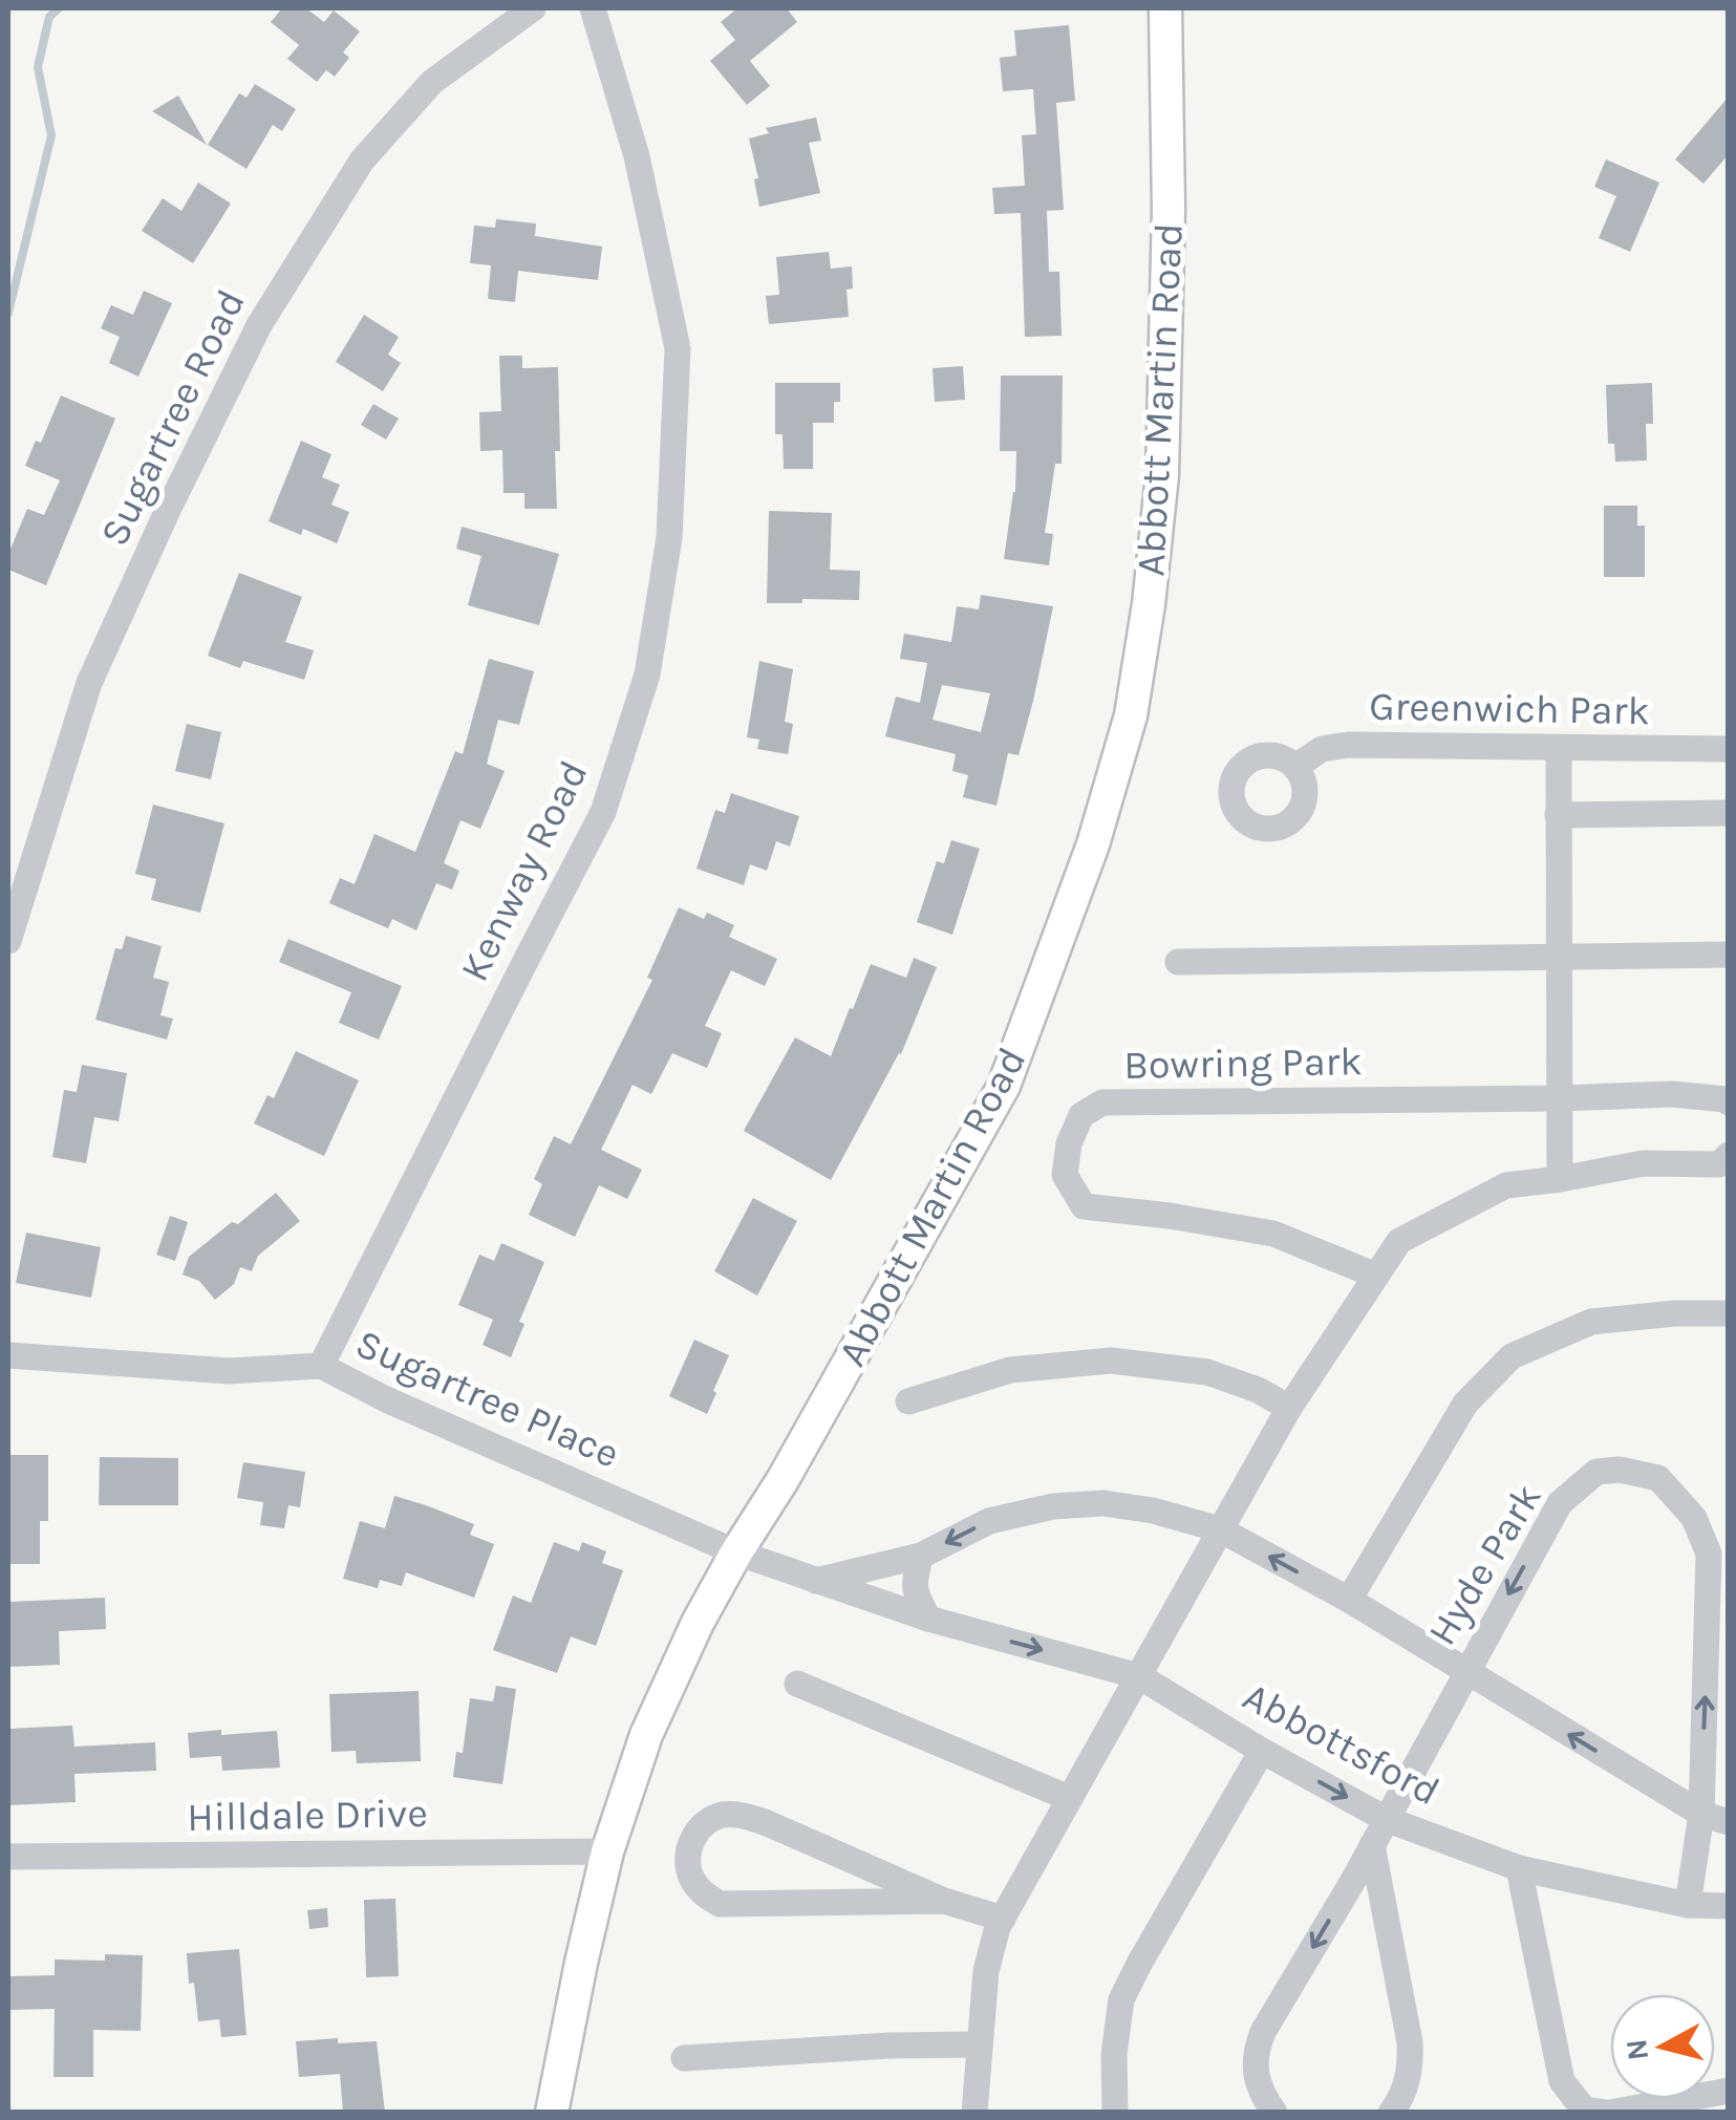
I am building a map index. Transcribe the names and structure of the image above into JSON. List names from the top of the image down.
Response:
{
  "streets": {
    "main road": ["Abbott Martin Road"],
    "street": [
      "Sugartree Road",
      "Greenwich Park",
      "Kenway Road",
      "Bowring Park",
      "Sugartree Place",
      "Hyde Park",
      "Abbottsford",
      "Hilldale Drive"
    ]
  },
  "crossings": [
    ["Abbott Martin Road", "Sugartree Place"],
    ["Abbott Martin Road", "Abbottsford"],
    ["Abbott Martin Road", "Hilldale Drive"],
    ["Kenway Road", "Sugartree Place"],
    ["Sugartree Place", "Abbottsford"],
    ["Hyde Park", "Abbottsford"]
  ],
  "north": "left"
}
